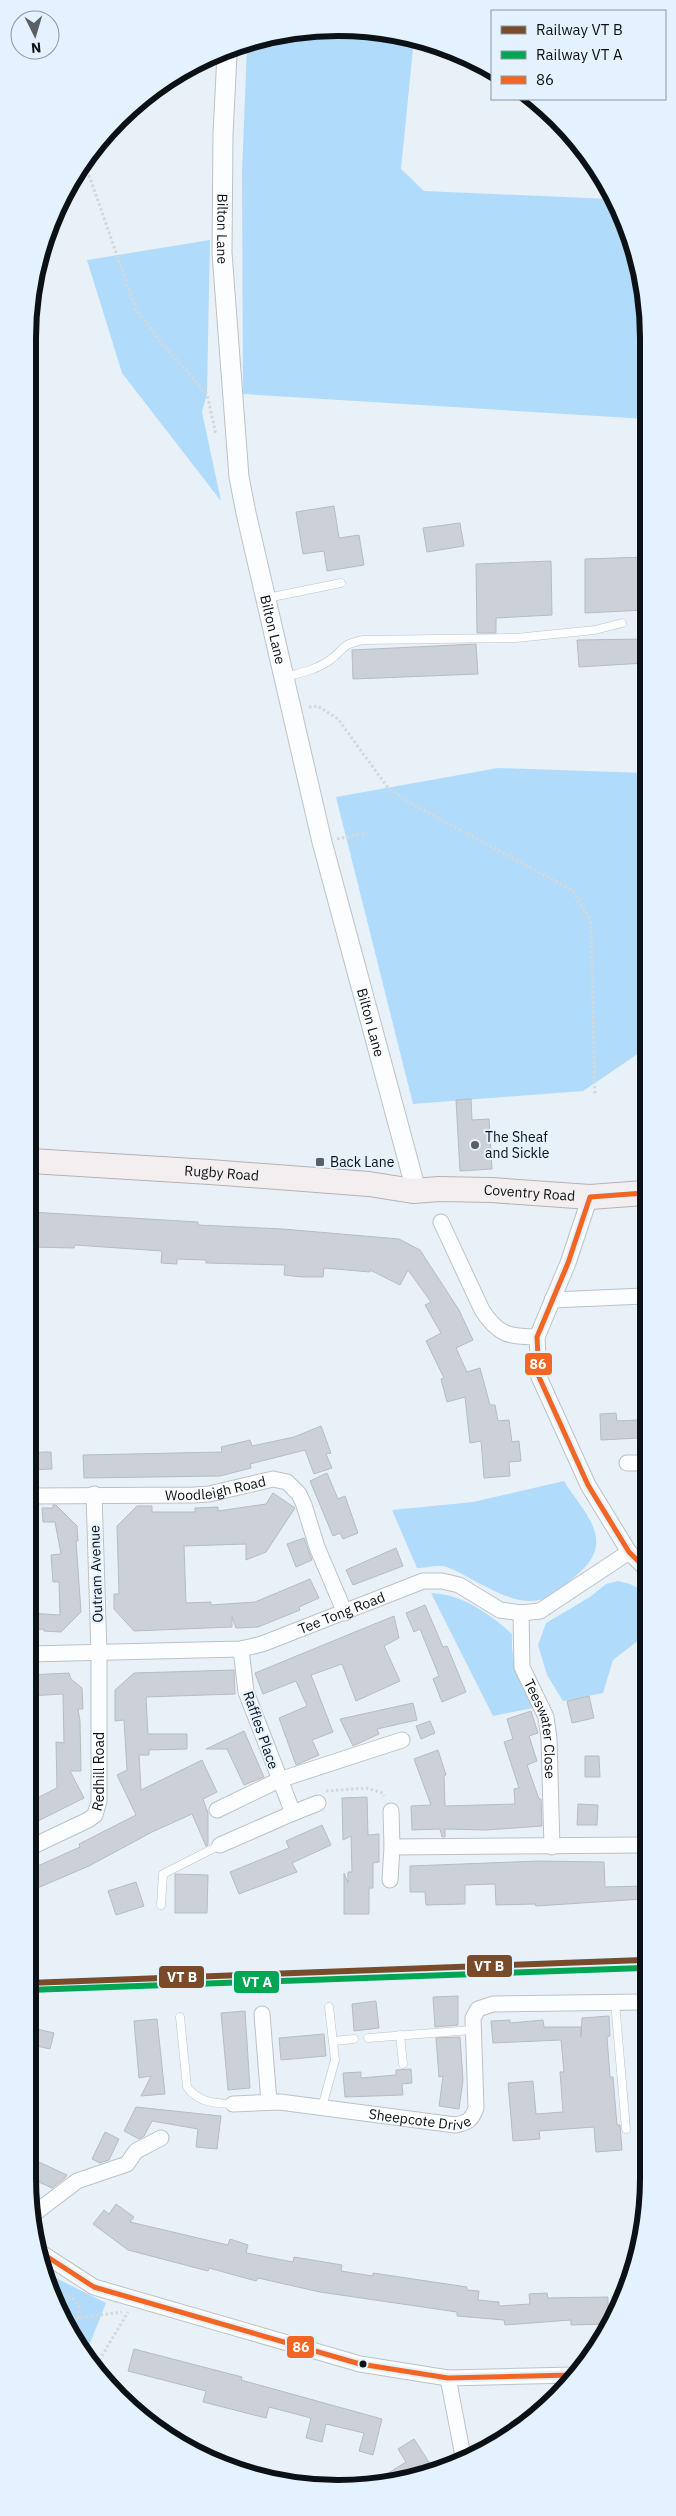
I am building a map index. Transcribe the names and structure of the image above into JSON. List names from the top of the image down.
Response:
{
  "streets": {
    "main road": ["Rugby Road", "Coventry Road"],
    "street": [
      "Bilton Lane",
      "Woodleigh Road",
      "Outram Avenue",
      "Tee Tong Road",
      "Raffles Place",
      "Teeswater Close",
      "Redhill Road",
      "Sheepcote Drive"
    ]
  },
  "crossings": [
    ["Bilton Lane", "Rugby Road"],
    ["Bilton Lane", "Coventry Road"],
    ["Rugby Road", "Coventry Road"],
    ["Woodleigh Road", "Outram Avenue"],
    ["Woodleigh Road", "Tee Tong Road"],
    ["Outram Avenue", "Tee Tong Road"],
    ["Outram Avenue", "Redhill Road"],
    ["Tee Tong Road", "Raffles Place"],
    ["Tee Tong Road", "Teeswater Close"],
    ["Tee Tong Road", "Redhill Road"]
  ],
  "places": {
    "other": ["The Sheaf and Sickle"],
    "transit": ["Back Lane"]
  },
  "lines": ["transit line 86"],
  "legend": ["Railway VT B", "Railway VT A", "86"],
  "north": "bottom"
}
